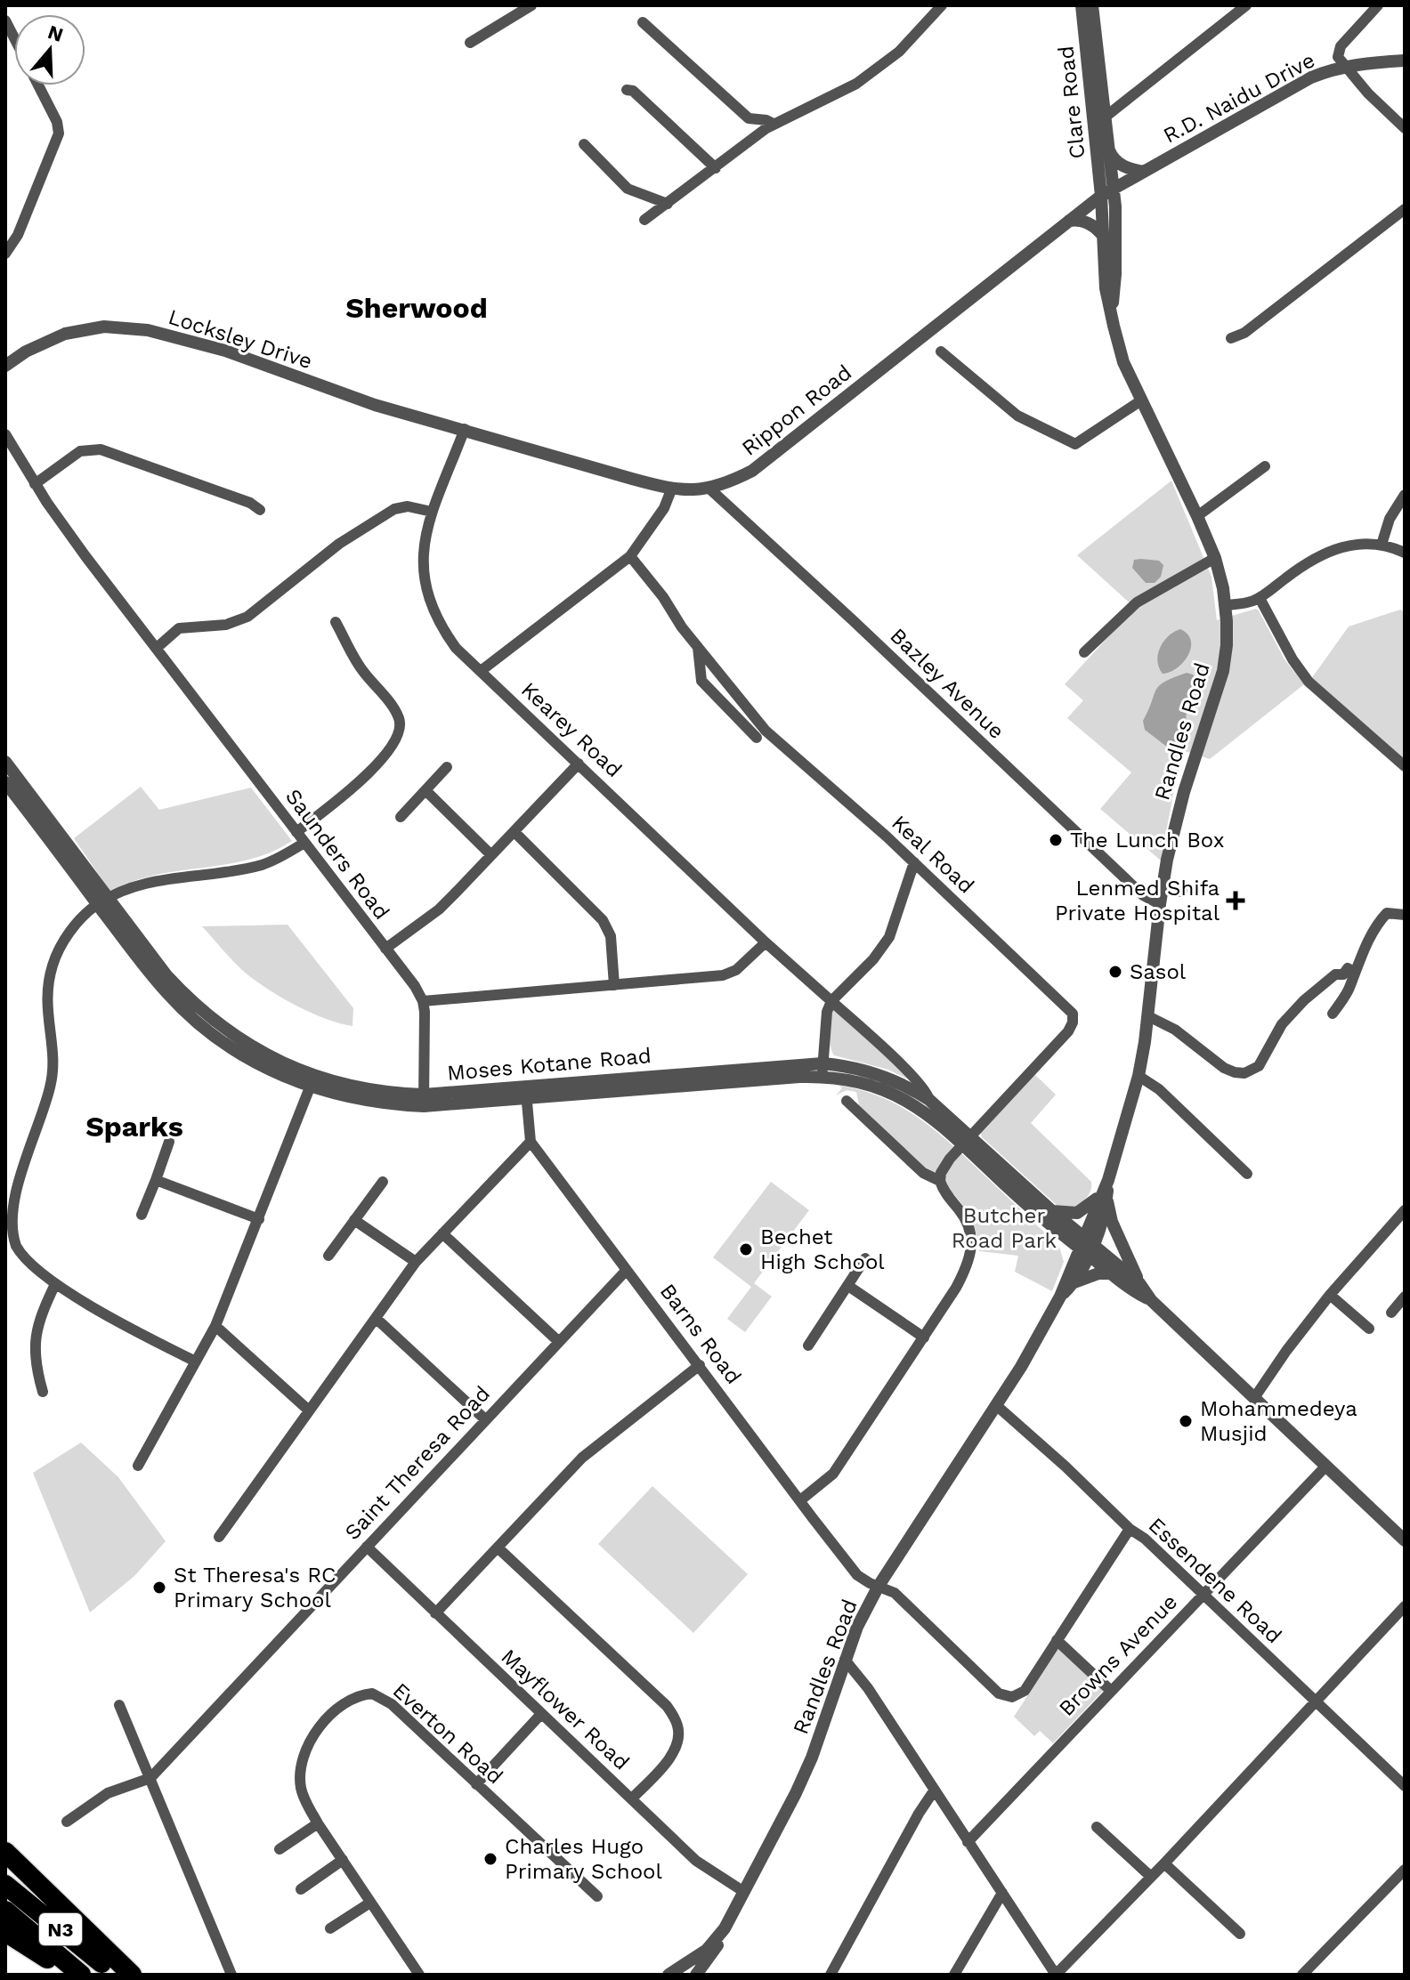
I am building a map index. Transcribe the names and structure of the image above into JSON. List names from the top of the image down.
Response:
{
  "streets": {
    "highway": ["N3"],
    "street": [
      "R.D. Naidu Drive",
      "Clare Road",
      "Locksley Drive",
      "Rippon Road",
      "Bazley Avenue",
      "Kearey Road",
      "Randles Road",
      "Saunders Road",
      "Keal Road",
      "Moses Kotane Road",
      "Barns Road",
      "Saint Theresa Road",
      "Essendene Road",
      "Browns Avenue",
      "Mayflower Road",
      "Everton Road"
    ]
  },
  "crossings": [
    ["R.D. Naidu Drive", "Clare Road"],
    ["R.D. Naidu Drive", "Rippon Road"],
    ["R.D. Naidu Drive", "Randles Road"],
    ["Clare Road", "Rippon Road"],
    ["Clare Road", "Randles Road"],
    ["Locksley Drive", "Rippon Road"],
    ["Locksley Drive", "Kearey Road"],
    ["Rippon Road", "Bazley Avenue"],
    ["Rippon Road", "Kearey Road"],
    ["Rippon Road", "Randles Road"],
    ["Bazley Avenue", "Randles Road"],
    ["Kearey Road", "Moses Kotane Road"],
    ["Randles Road", "Moses Kotane Road"],
    ["Randles Road", "Barns Road"],
    ["Randles Road", "Essendene Road"],
    ["Randles Road", "Mayflower Road"],
    ["Keal Road", "Moses Kotane Road"],
    ["Moses Kotane Road", "Browns Avenue"],
    ["Barns Road", "Saint Theresa Road"],
    ["Saint Theresa Road", "Mayflower Road"],
    ["Essendene Road", "Browns Avenue"]
  ],
  "districts": ["Sherwood", "Sparks"],
  "parks": ["Butcher Road Park"],
  "places": {
    "other": [
      "The Lunch Box",
      "Sasol",
      "Bechet High School",
      "Mohammedeya Musjid",
      "St Theresa's RC Primary School",
      "Charles Hugo Primary School"
    ],
    "health": ["Lenmed Shifa Private Hospital"]
  },
  "north": "top"
}
